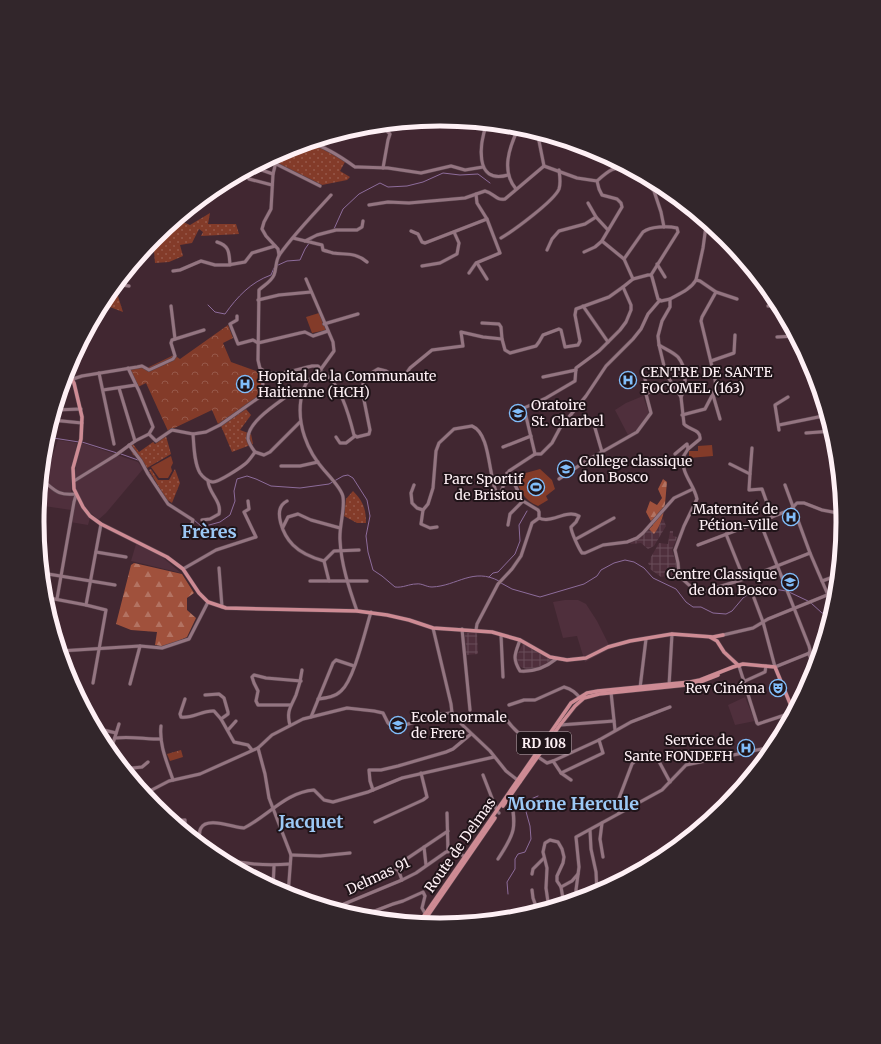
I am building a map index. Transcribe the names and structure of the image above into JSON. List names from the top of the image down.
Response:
{
  "streets": {
    "main road": ["RD 108", "Route de Delmas"],
    "street": ["Delmas 91"]
  },
  "districts": ["Frères", "Morne Hercule", "Jacquet"],
  "places": {
    "hospital": [
      "CENTRE DE SANTE FOCOMEL (163)",
      "Hopital de la Communaute Haitienne (HCH)",
      "Maternité de Pétion-Ville",
      "Service de Sante FONDEFH"
    ],
    "school or university": [
      "Oratoire St. Charbel",
      "College classique don Bosco",
      "Centre Classique de don Bosco",
      "Ecole normale de Frere"
    ],
    "sports": ["Parc Sportif de Bristou"],
    "theatre": ["Rev Cinéma"]
  }
}
